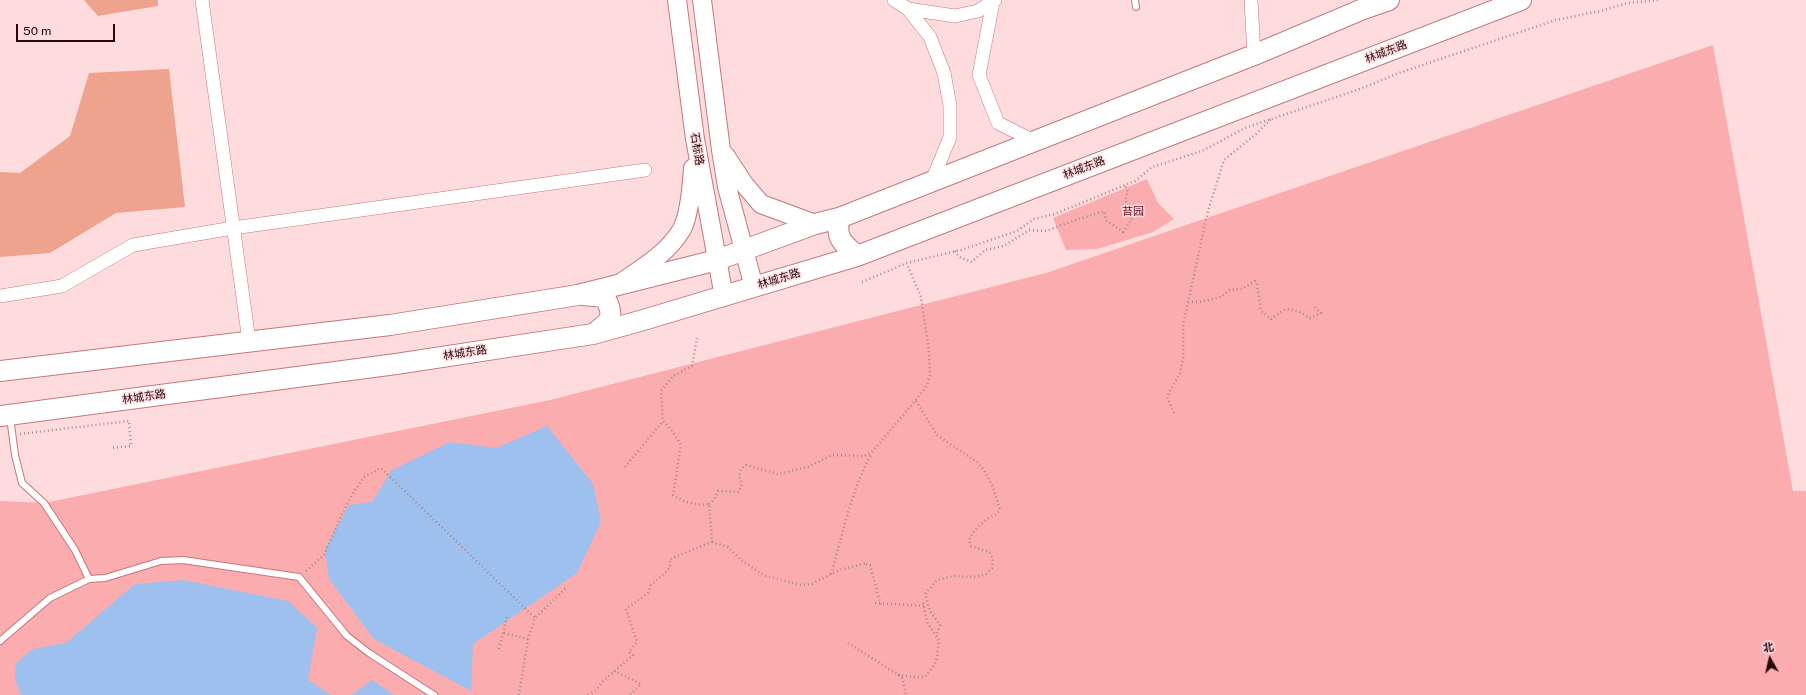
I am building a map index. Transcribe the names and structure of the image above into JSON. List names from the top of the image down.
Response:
{
  "streets": {
    "main road": ["林城东路", "石标路"]
  },
  "crossings": [
    ["林城东路", "石标路"]
  ],
  "parks": ["苔园"],
  "scale_bar": "50 m",
  "north": "top"
}
